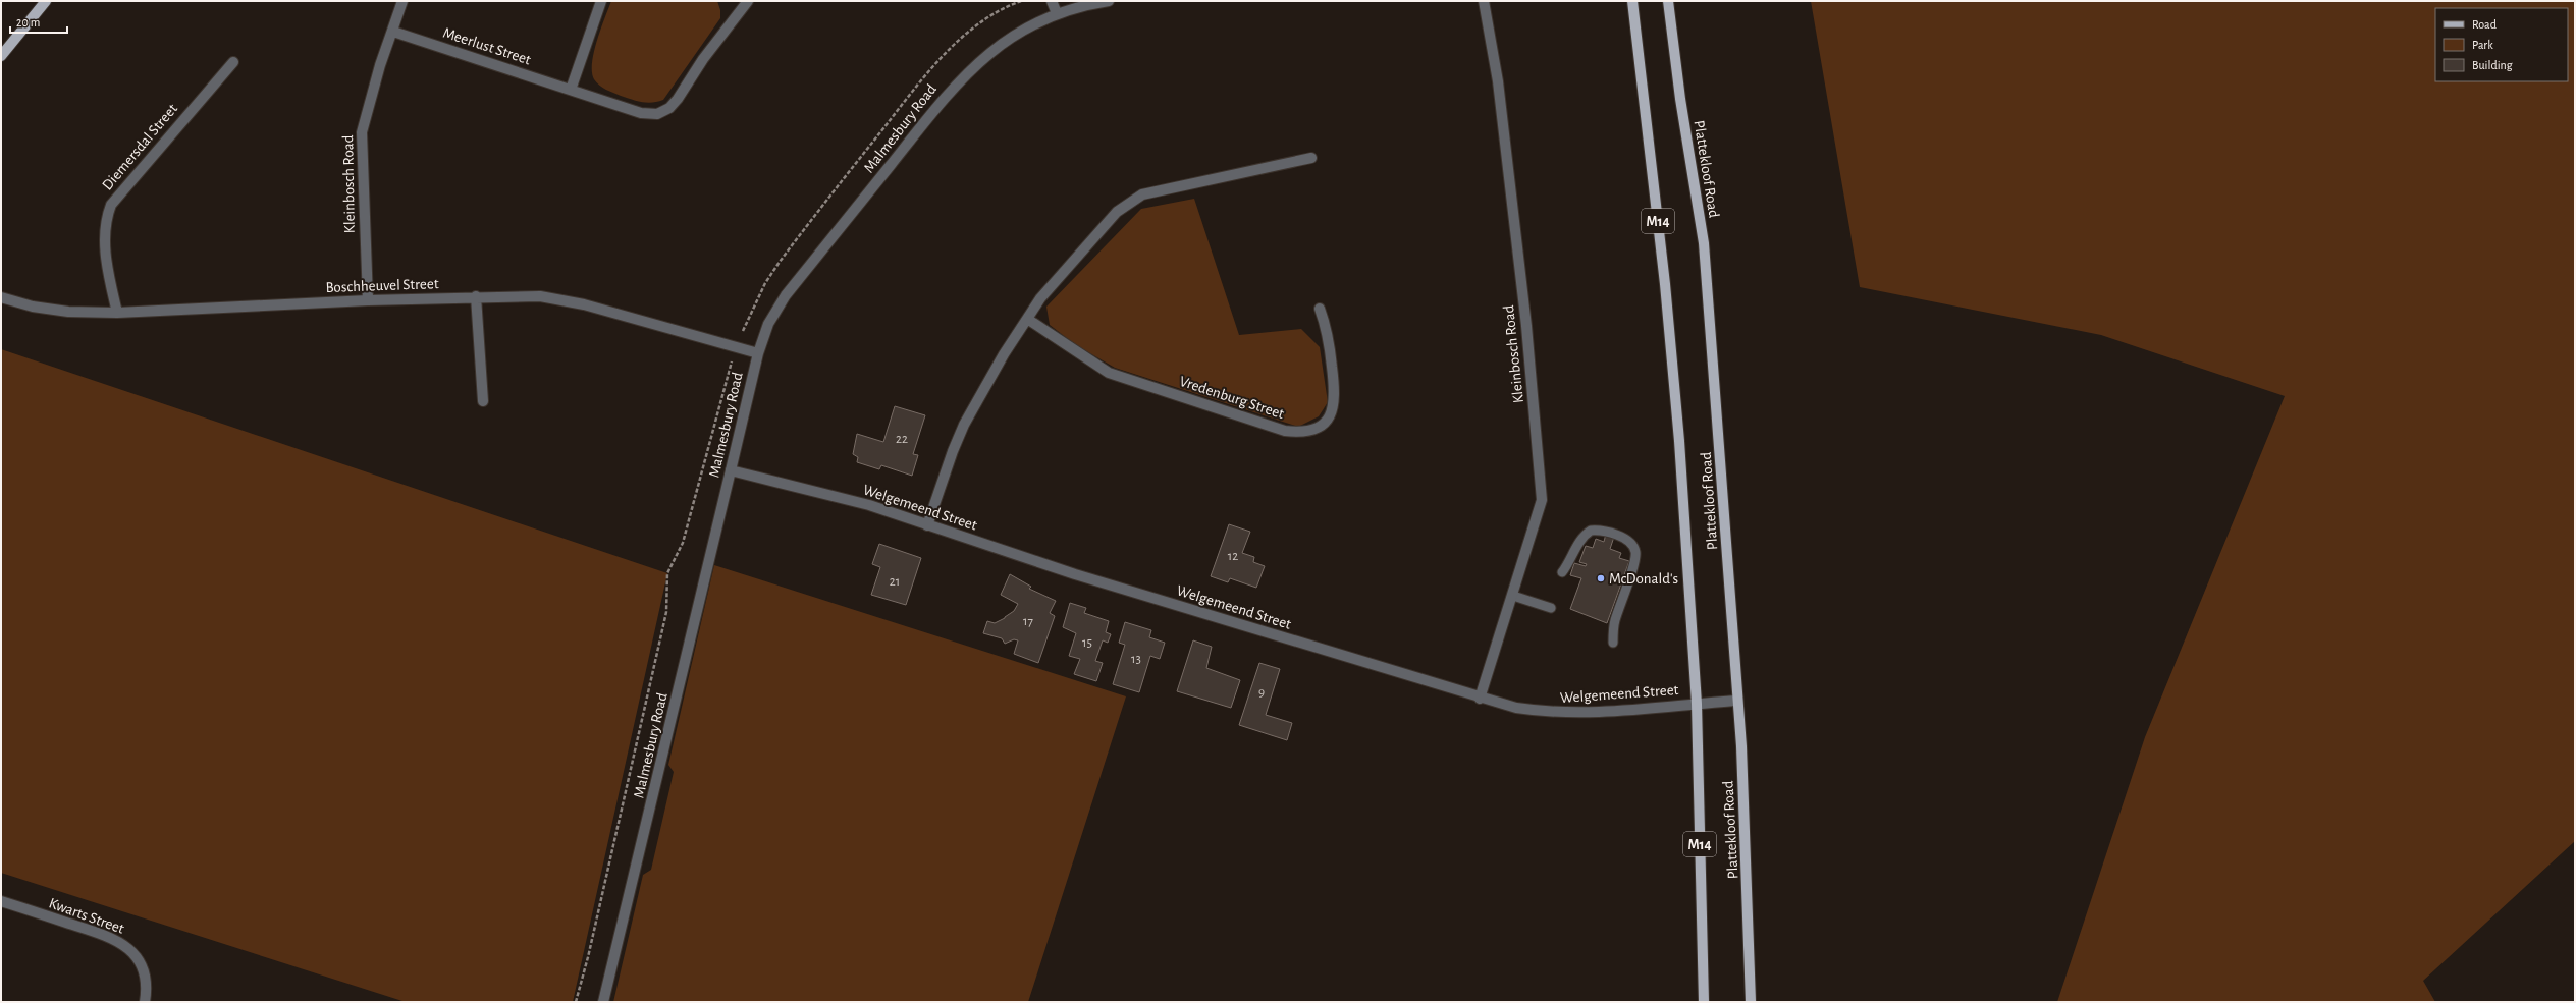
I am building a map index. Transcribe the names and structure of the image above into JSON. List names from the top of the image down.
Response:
{
  "streets": {
    "main road": ["Plattekloof Road", "M14"],
    "street": [
      "Meerlust Street",
      "Malmesbury Road",
      "Diemersdal Street",
      "Kleinbosch Road",
      "Boschheuvel Street",
      "Vredenburg Street",
      "Welgemeend Street",
      "Kwarts Street"
    ]
  },
  "crossings": [
    ["Meerlust Street", "Kleinbosch Road"],
    ["Malmesbury Road", "Boschheuvel Street"],
    ["Malmesbury Road", "Welgemeend Street"],
    ["Diemersdal Street", "Boschheuvel Street"],
    ["Plattekloof Road", "Welgemeend Street"],
    ["Kleinbosch Road", "Boschheuvel Street"],
    ["Kleinbosch Road", "Welgemeend Street"]
  ],
  "places": ["McDonald's"],
  "house_numbers": [
    "22",
    "12",
    "21",
    "17",
    "15",
    "13",
    "9"
  ],
  "legend": ["Road", "Park", "Building"],
  "scale_bar": "20 m"
}
